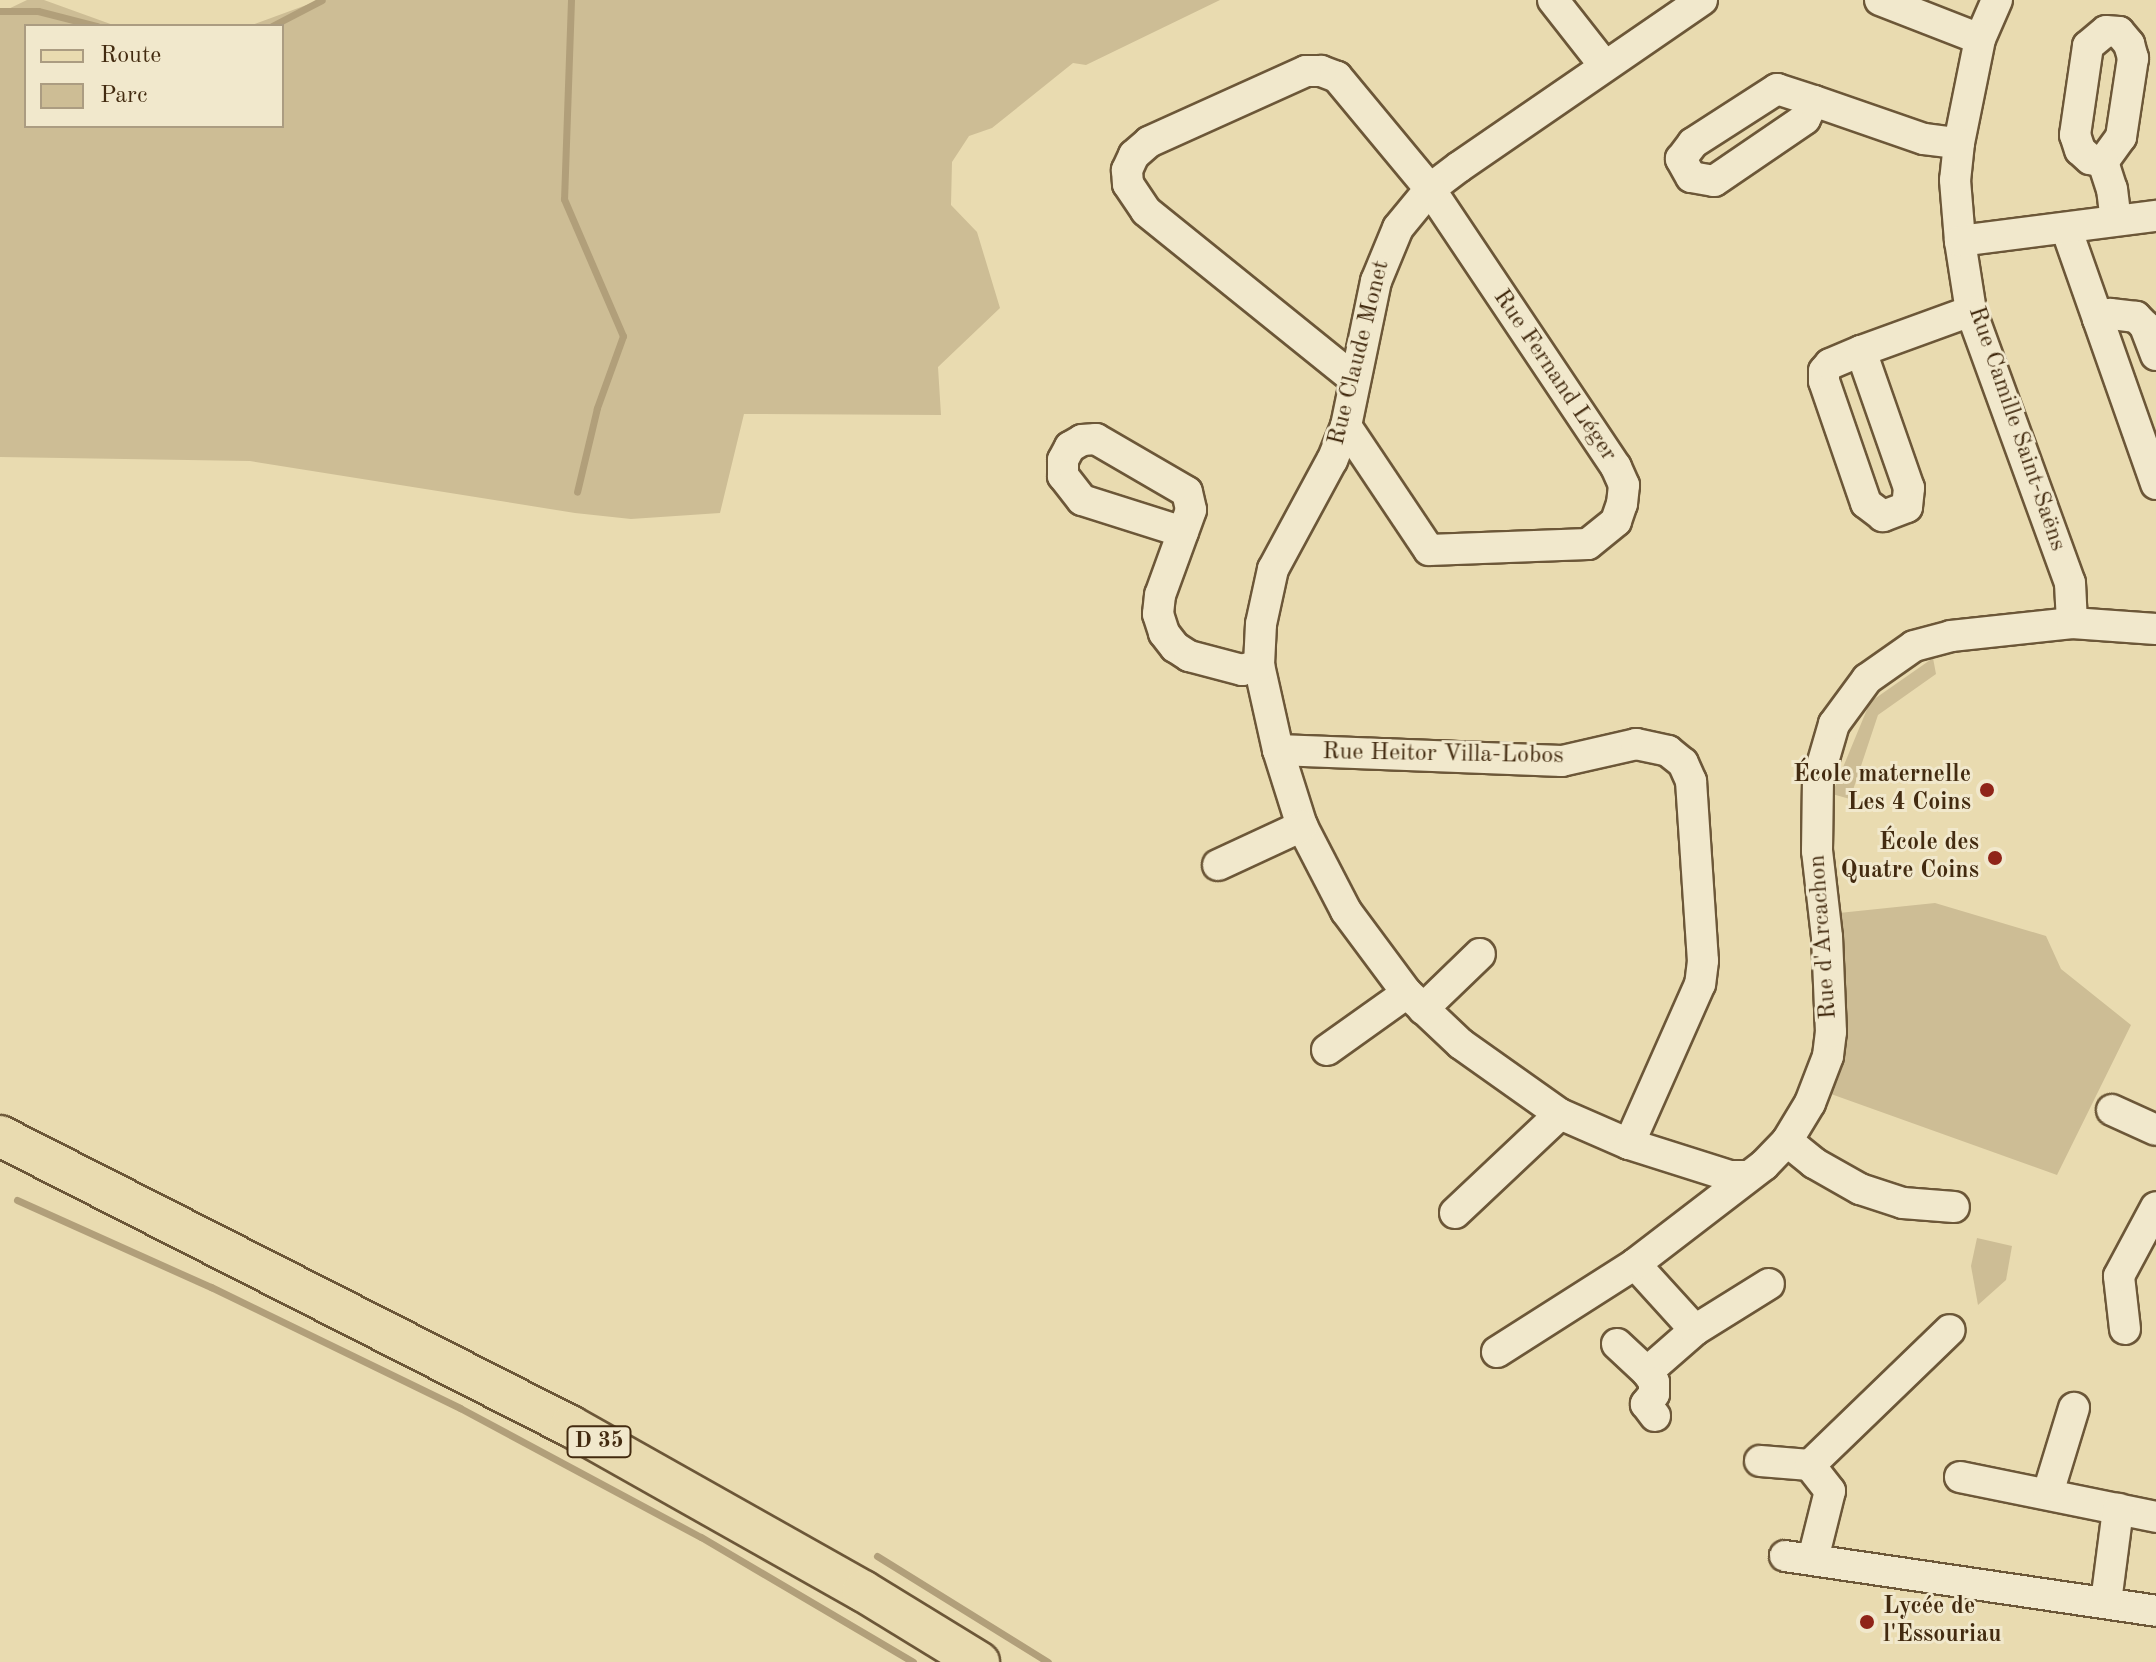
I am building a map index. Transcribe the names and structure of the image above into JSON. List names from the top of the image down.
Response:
{
  "streets": {
    "main road": ["D 35"],
    "street": [
      "Rue Claude Monet",
      "Rue Fernand Léger",
      "Rue Camille Saint-Saëns",
      "Rue Heitor Villa-Lobos",
      "Rue d'Arcachon"
    ]
  },
  "crossings": [
    ["Rue Claude Monet", "Rue Fernand Léger"],
    ["Rue Claude Monet", "Rue Heitor Villa-Lobos"],
    ["Rue Claude Monet", "Rue d'Arcachon"],
    ["Rue Camille Saint-Saëns", "Rue d'Arcachon"]
  ],
  "places": ["École maternelle Les 4 Coins", "École des Quatre Coins", "Lycée de l'Essouriau"],
  "legend": ["Route", "Parc"]
}
